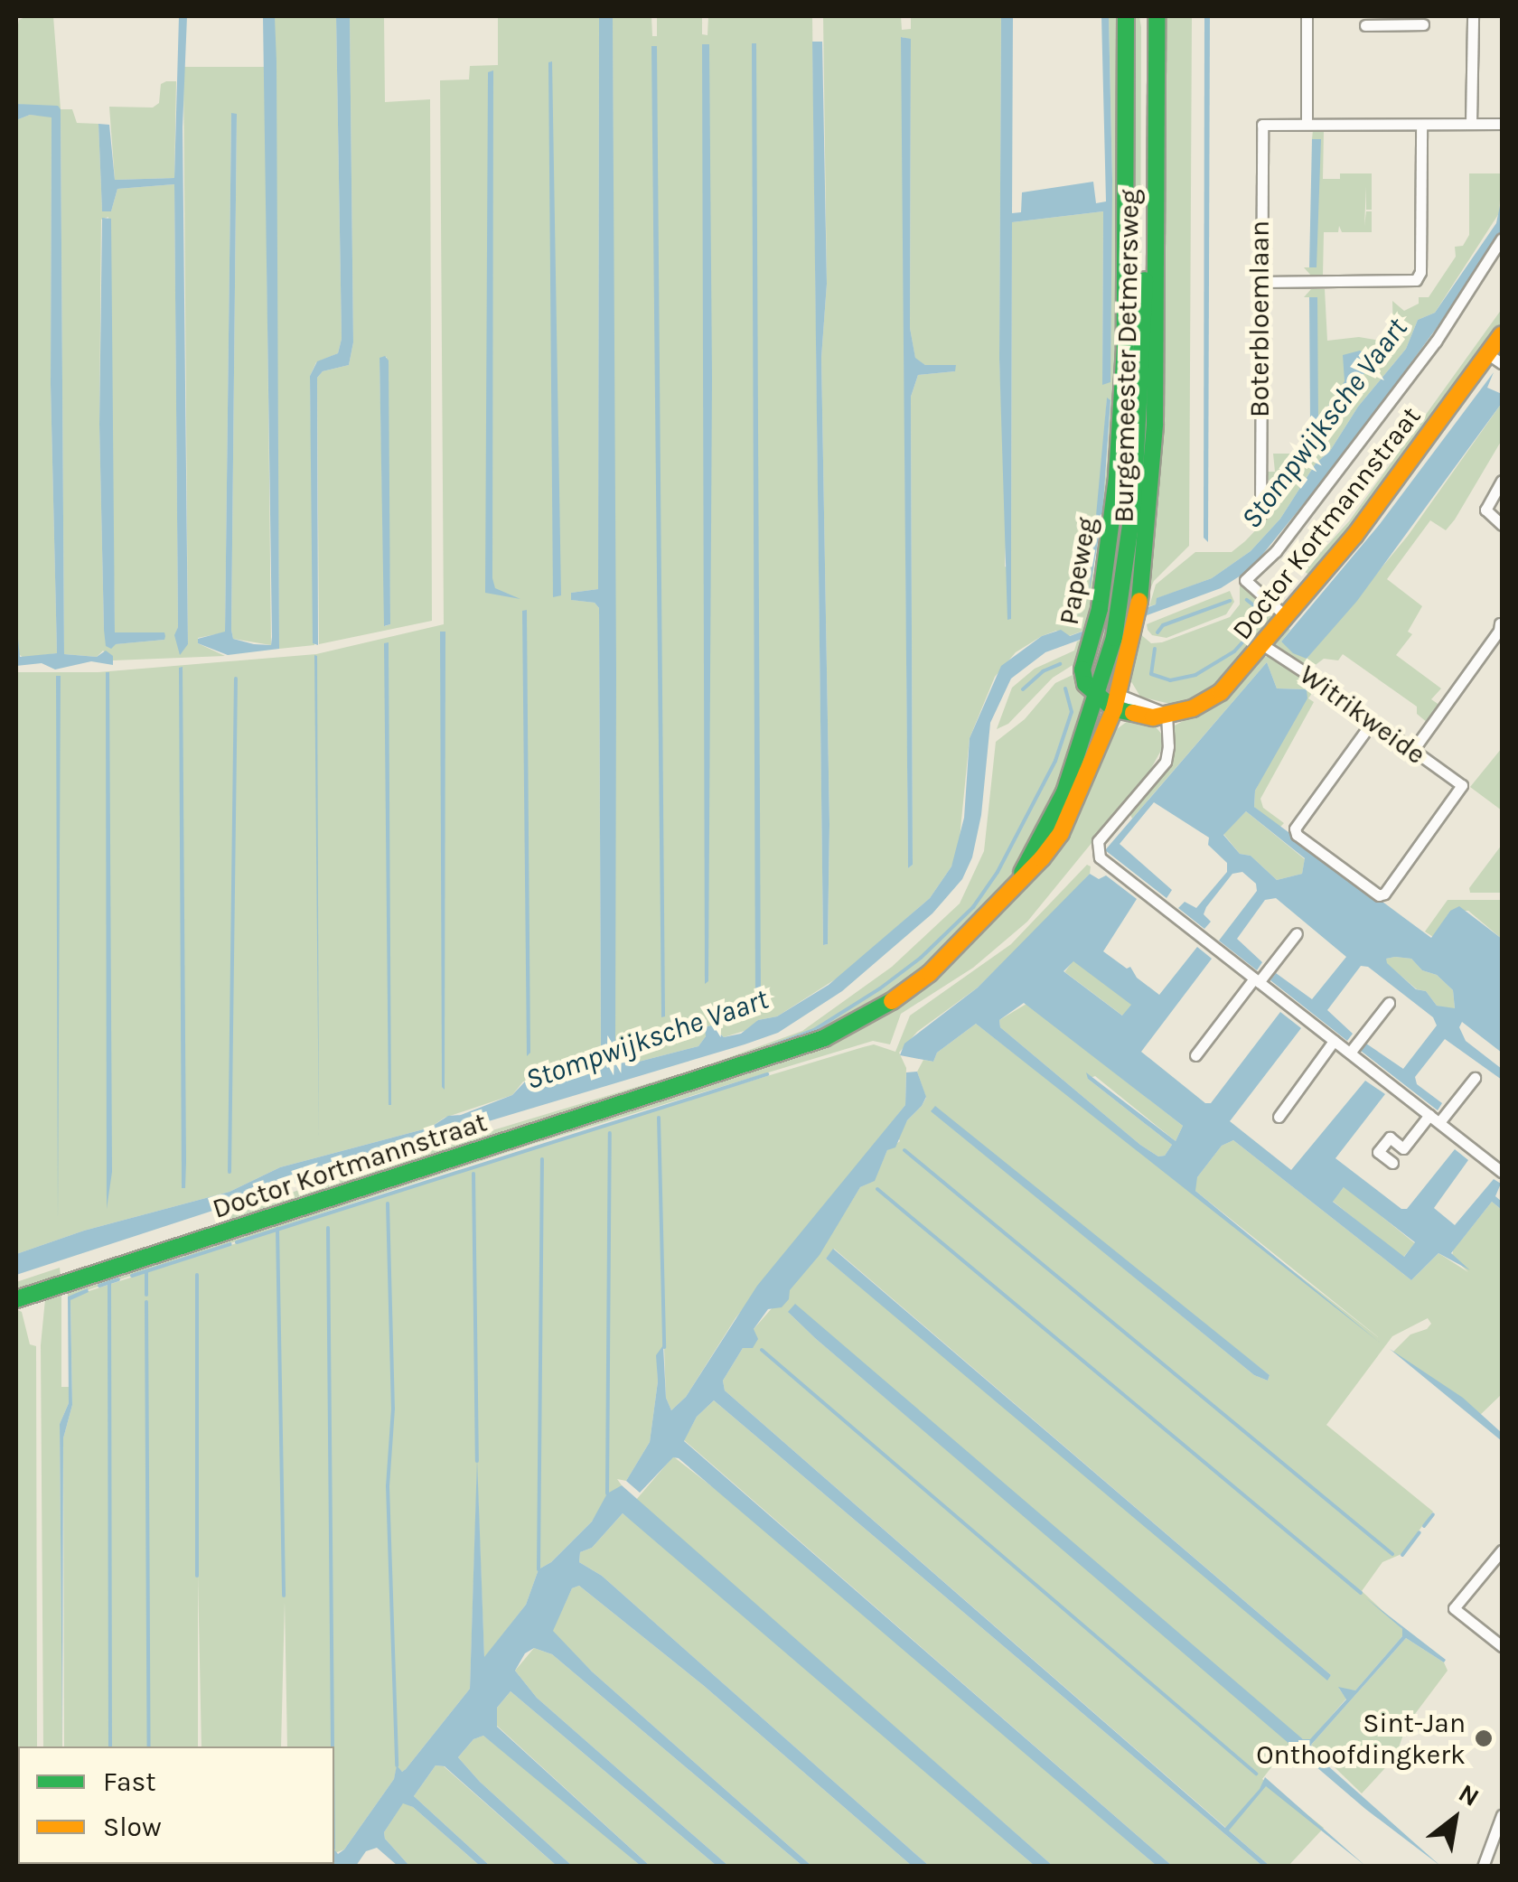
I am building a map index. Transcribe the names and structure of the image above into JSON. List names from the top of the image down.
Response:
{
  "streets": {
    "main road": ["Burgemeester Detmersweg", "Doctor Kortmannstraat", "Papeweg"],
    "street": ["Boterbloemlaan", "Witrikweide"]
  },
  "crossings": [
    ["Burgemeester Detmersweg", "Doctor Kortmannstraat"],
    ["Burgemeester Detmersweg", "Papeweg"],
    ["Doctor Kortmannstraat", "Papeweg"],
    ["Doctor Kortmannstraat", "Witrikweide"]
  ],
  "water": ["Stompwijksche Vaart"],
  "places": ["Sint-Jan Onthoofdingkerk"],
  "legend": ["Fast", "Slow"],
  "north": "top right"
}
